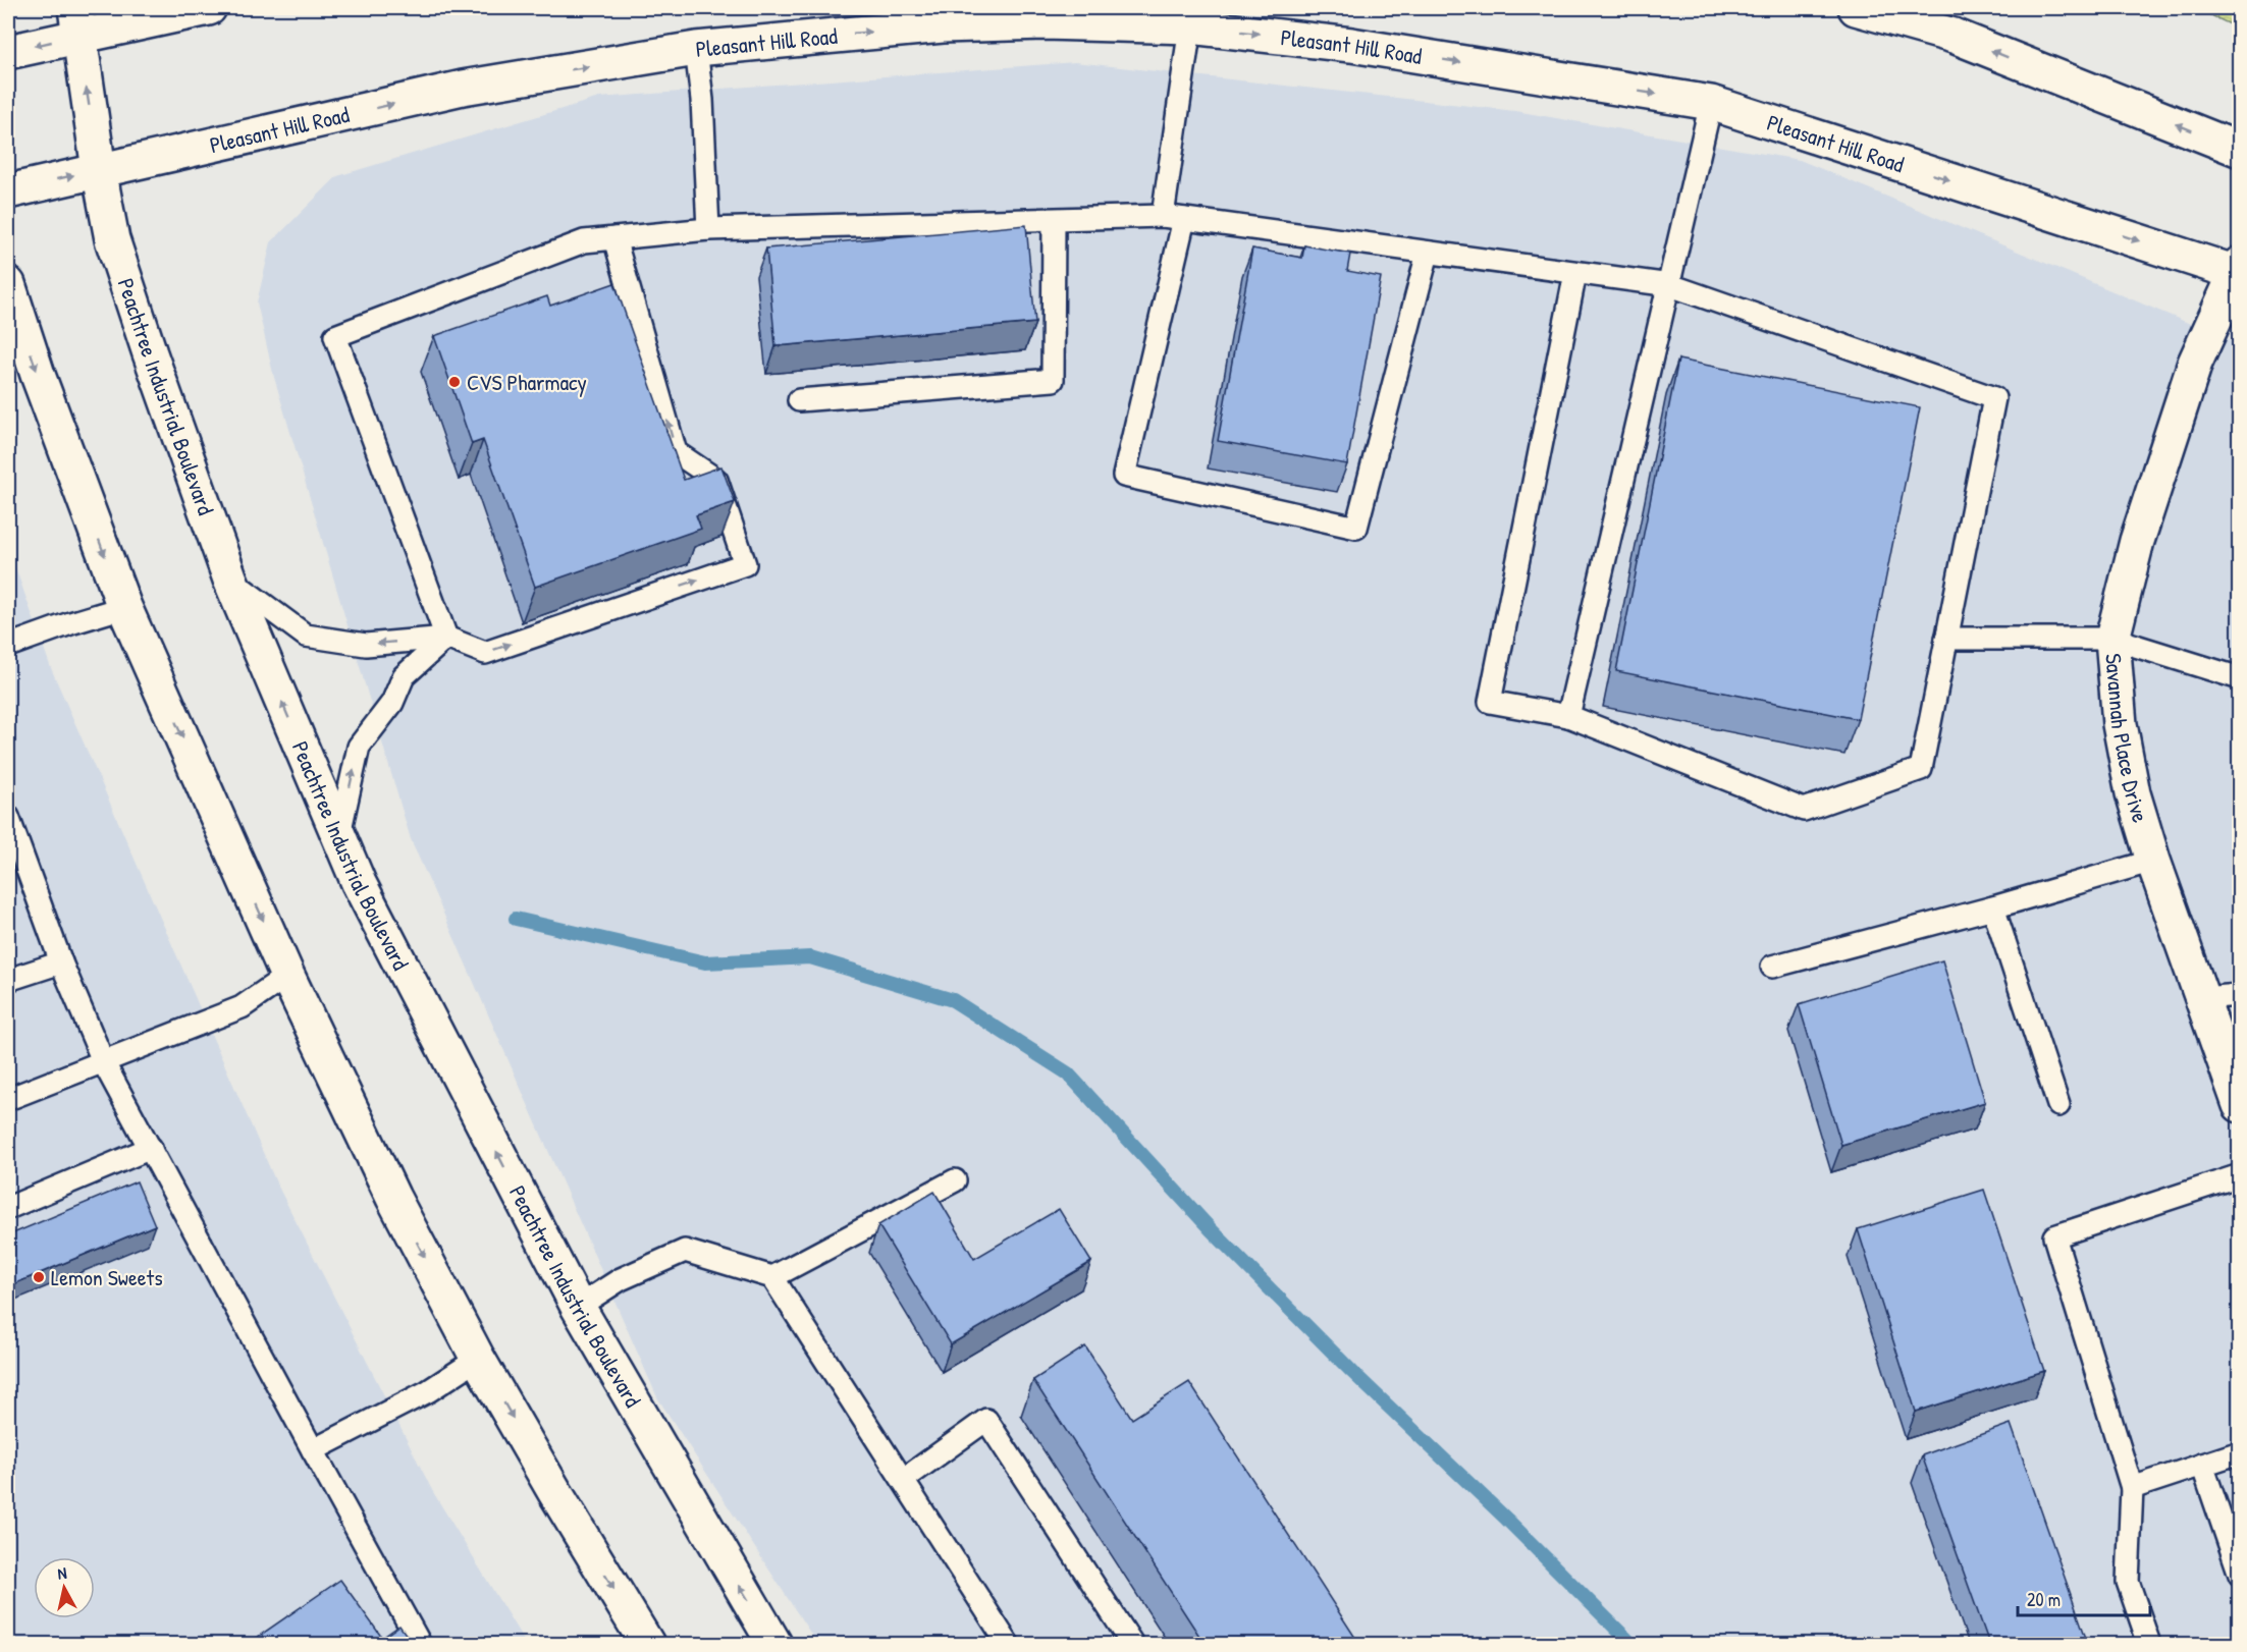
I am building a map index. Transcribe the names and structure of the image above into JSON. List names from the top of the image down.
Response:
{
  "streets": {
    "main road": ["Pleasant Hill Road", "Peachtree Industrial Boulevard", "Savannah Place Drive"]
  },
  "crossings": [
    ["Pleasant Hill Road", "Peachtree Industrial Boulevard"],
    ["Pleasant Hill Road", "Savannah Place Drive"]
  ],
  "one_way": ["Pleasant Hill Road"],
  "places": ["CVS Pharmacy", "Lemon Sweets"],
  "scale_bar": "20 m",
  "north": "top"
}
